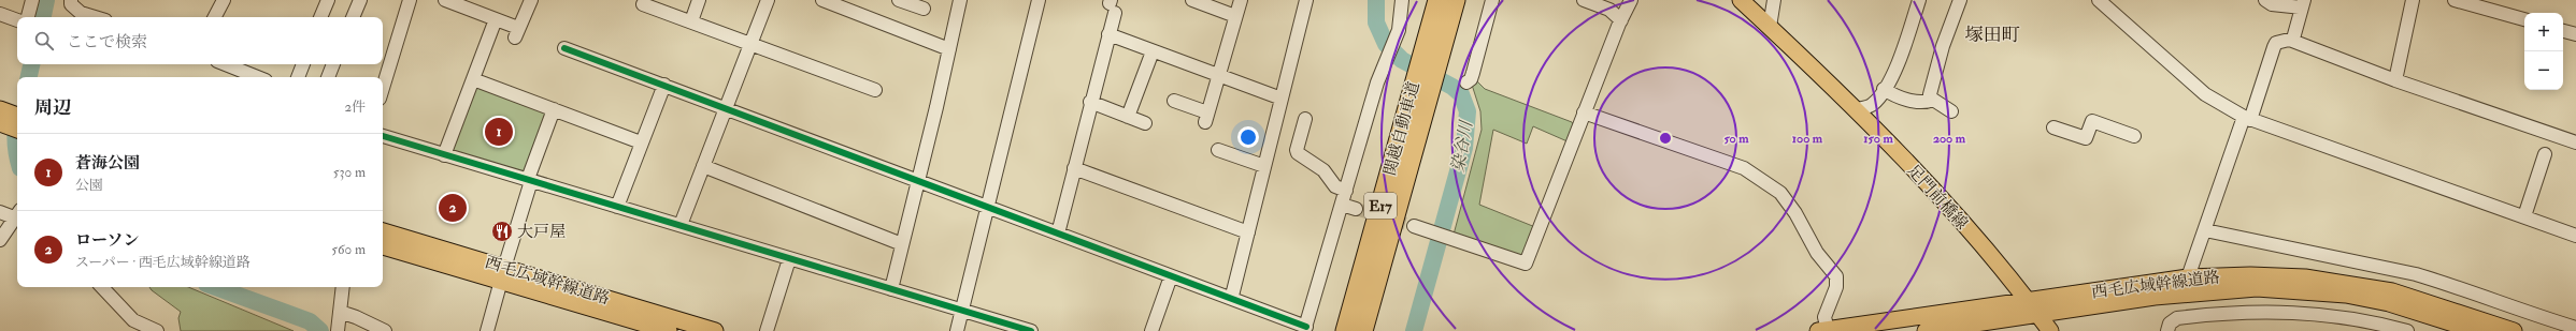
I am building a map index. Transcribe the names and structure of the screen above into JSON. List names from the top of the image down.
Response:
{
  "streets": {
    "highway": ["関越自動車道", "E17"],
    "main road": ["足門前橋線", "西毛広域幹線道路"]
  },
  "crossings": [
    ["足門前橋線", "西毛広域幹線道路"]
  ],
  "districts": ["塚田町"],
  "water": ["染谷川"],
  "places": {
    "restaurant": ["大戸屋"]
  },
  "page": {
    "map_buttons": ["+", "−"],
    "search": "ここで検索",
    "heading": ["周辺", "2件"],
    "pins": ["1", "2"],
    "list": [
      {
        "mark": "1",
        "name": "蒼海公園",
        "note": "公園",
        "value": "530 m"
      },
      {
        "mark": "2",
        "name": "ローソン",
        "note": "スーパー · 西毛広域幹線道路",
        "value": "560 m"
      }
    ]
  },
  "rings": [
    "50 m",
    "100 m",
    "150 m",
    "200 m"
  ]
}
